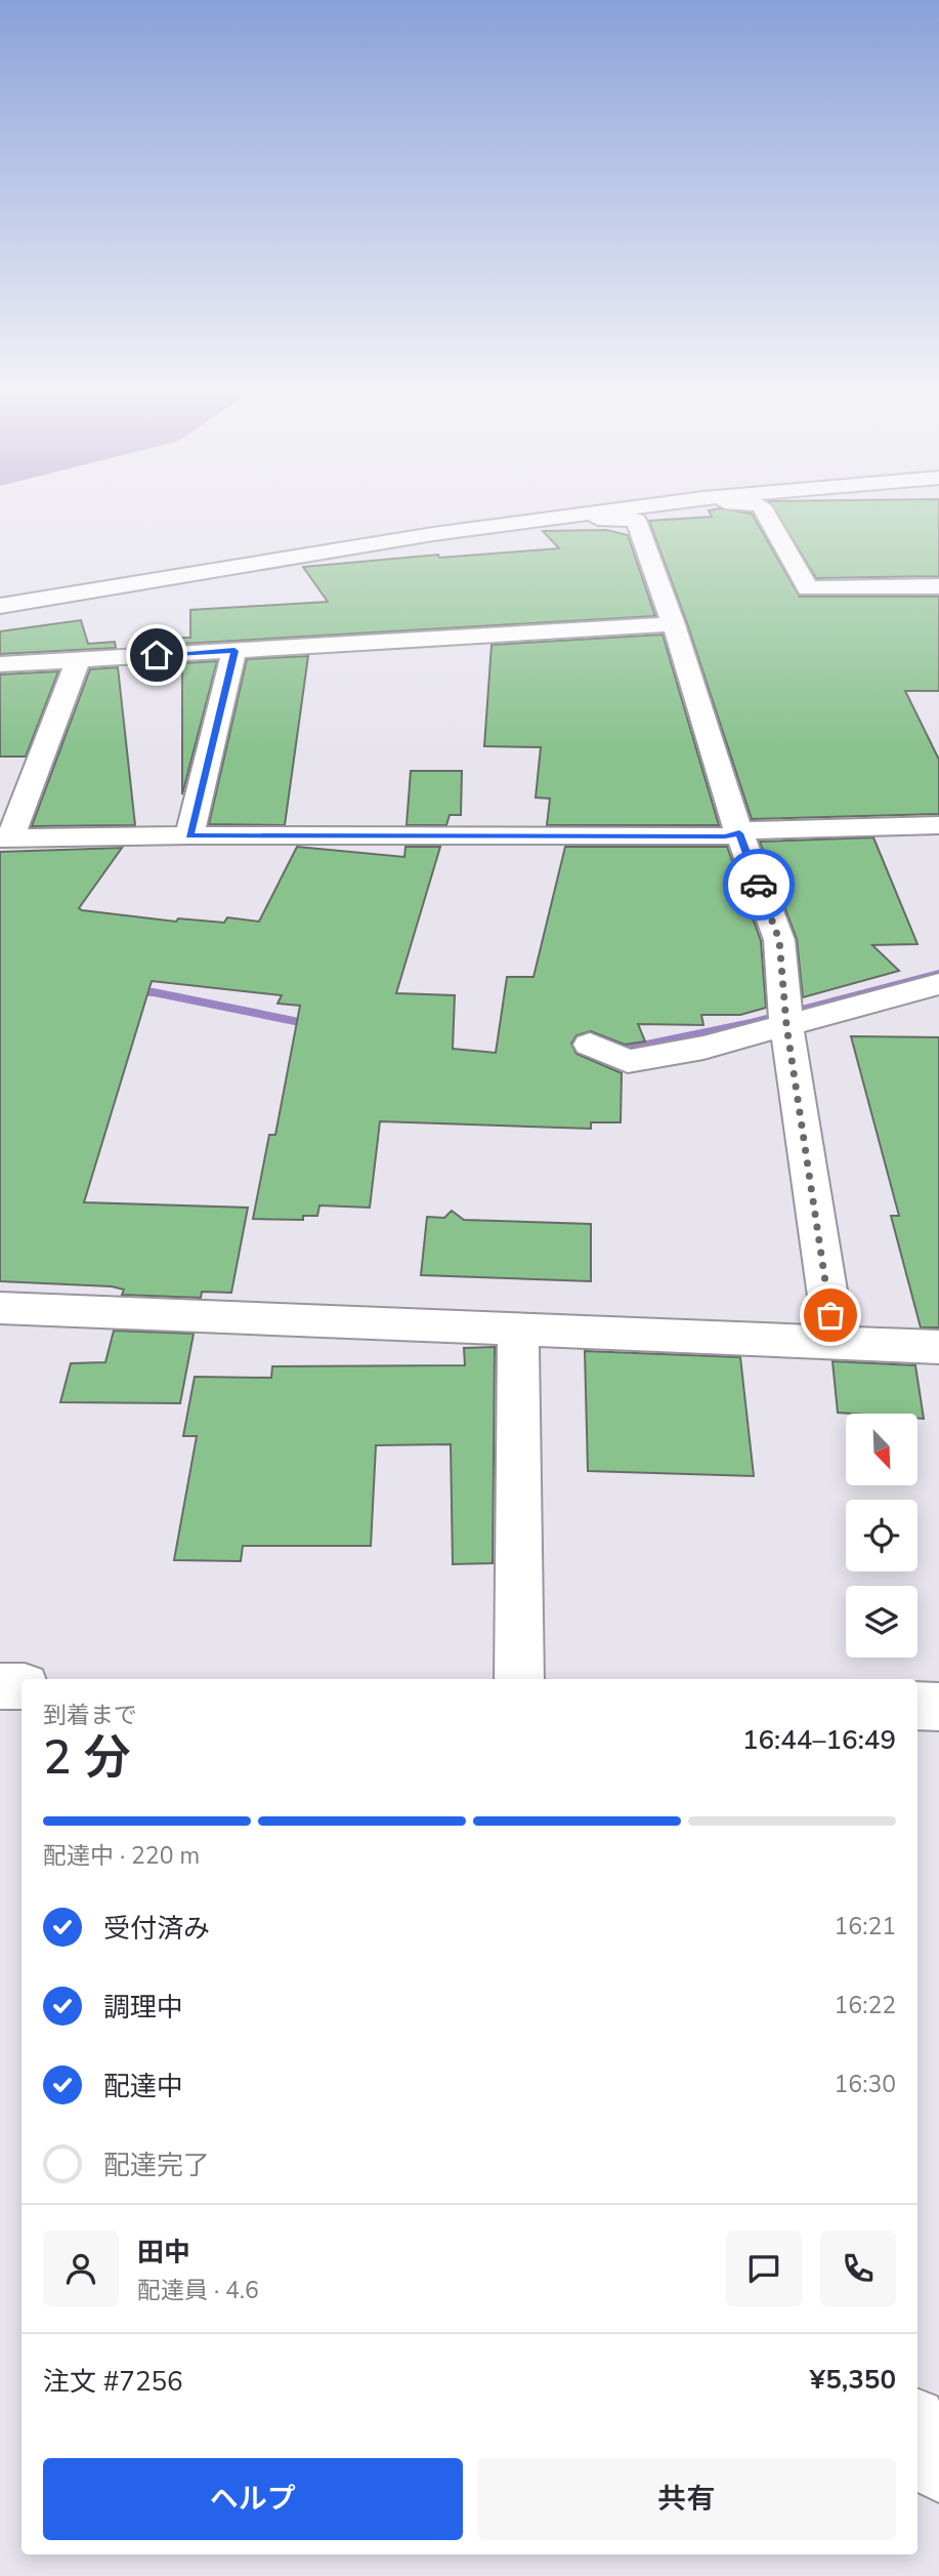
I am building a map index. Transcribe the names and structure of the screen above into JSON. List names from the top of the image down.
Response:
{
  "north": "bottom right",
  "page": {
    "heading": ["2 分", "到着まで", "16:44–16:49"],
    "panel": [
      "田中",
      "配達員 · 4.6",
      "注文 #7256",
      "¥5,350"
    ],
    "bar": "配達中 · 220 m",
    "list": [
      ["受付済み", "16:21"],
      ["調理中", "16:22"],
      ["配達中", "16:30"],
      "配達完了"
    ],
    "buttons": ["ヘルプ", "共有"]
  }
}
